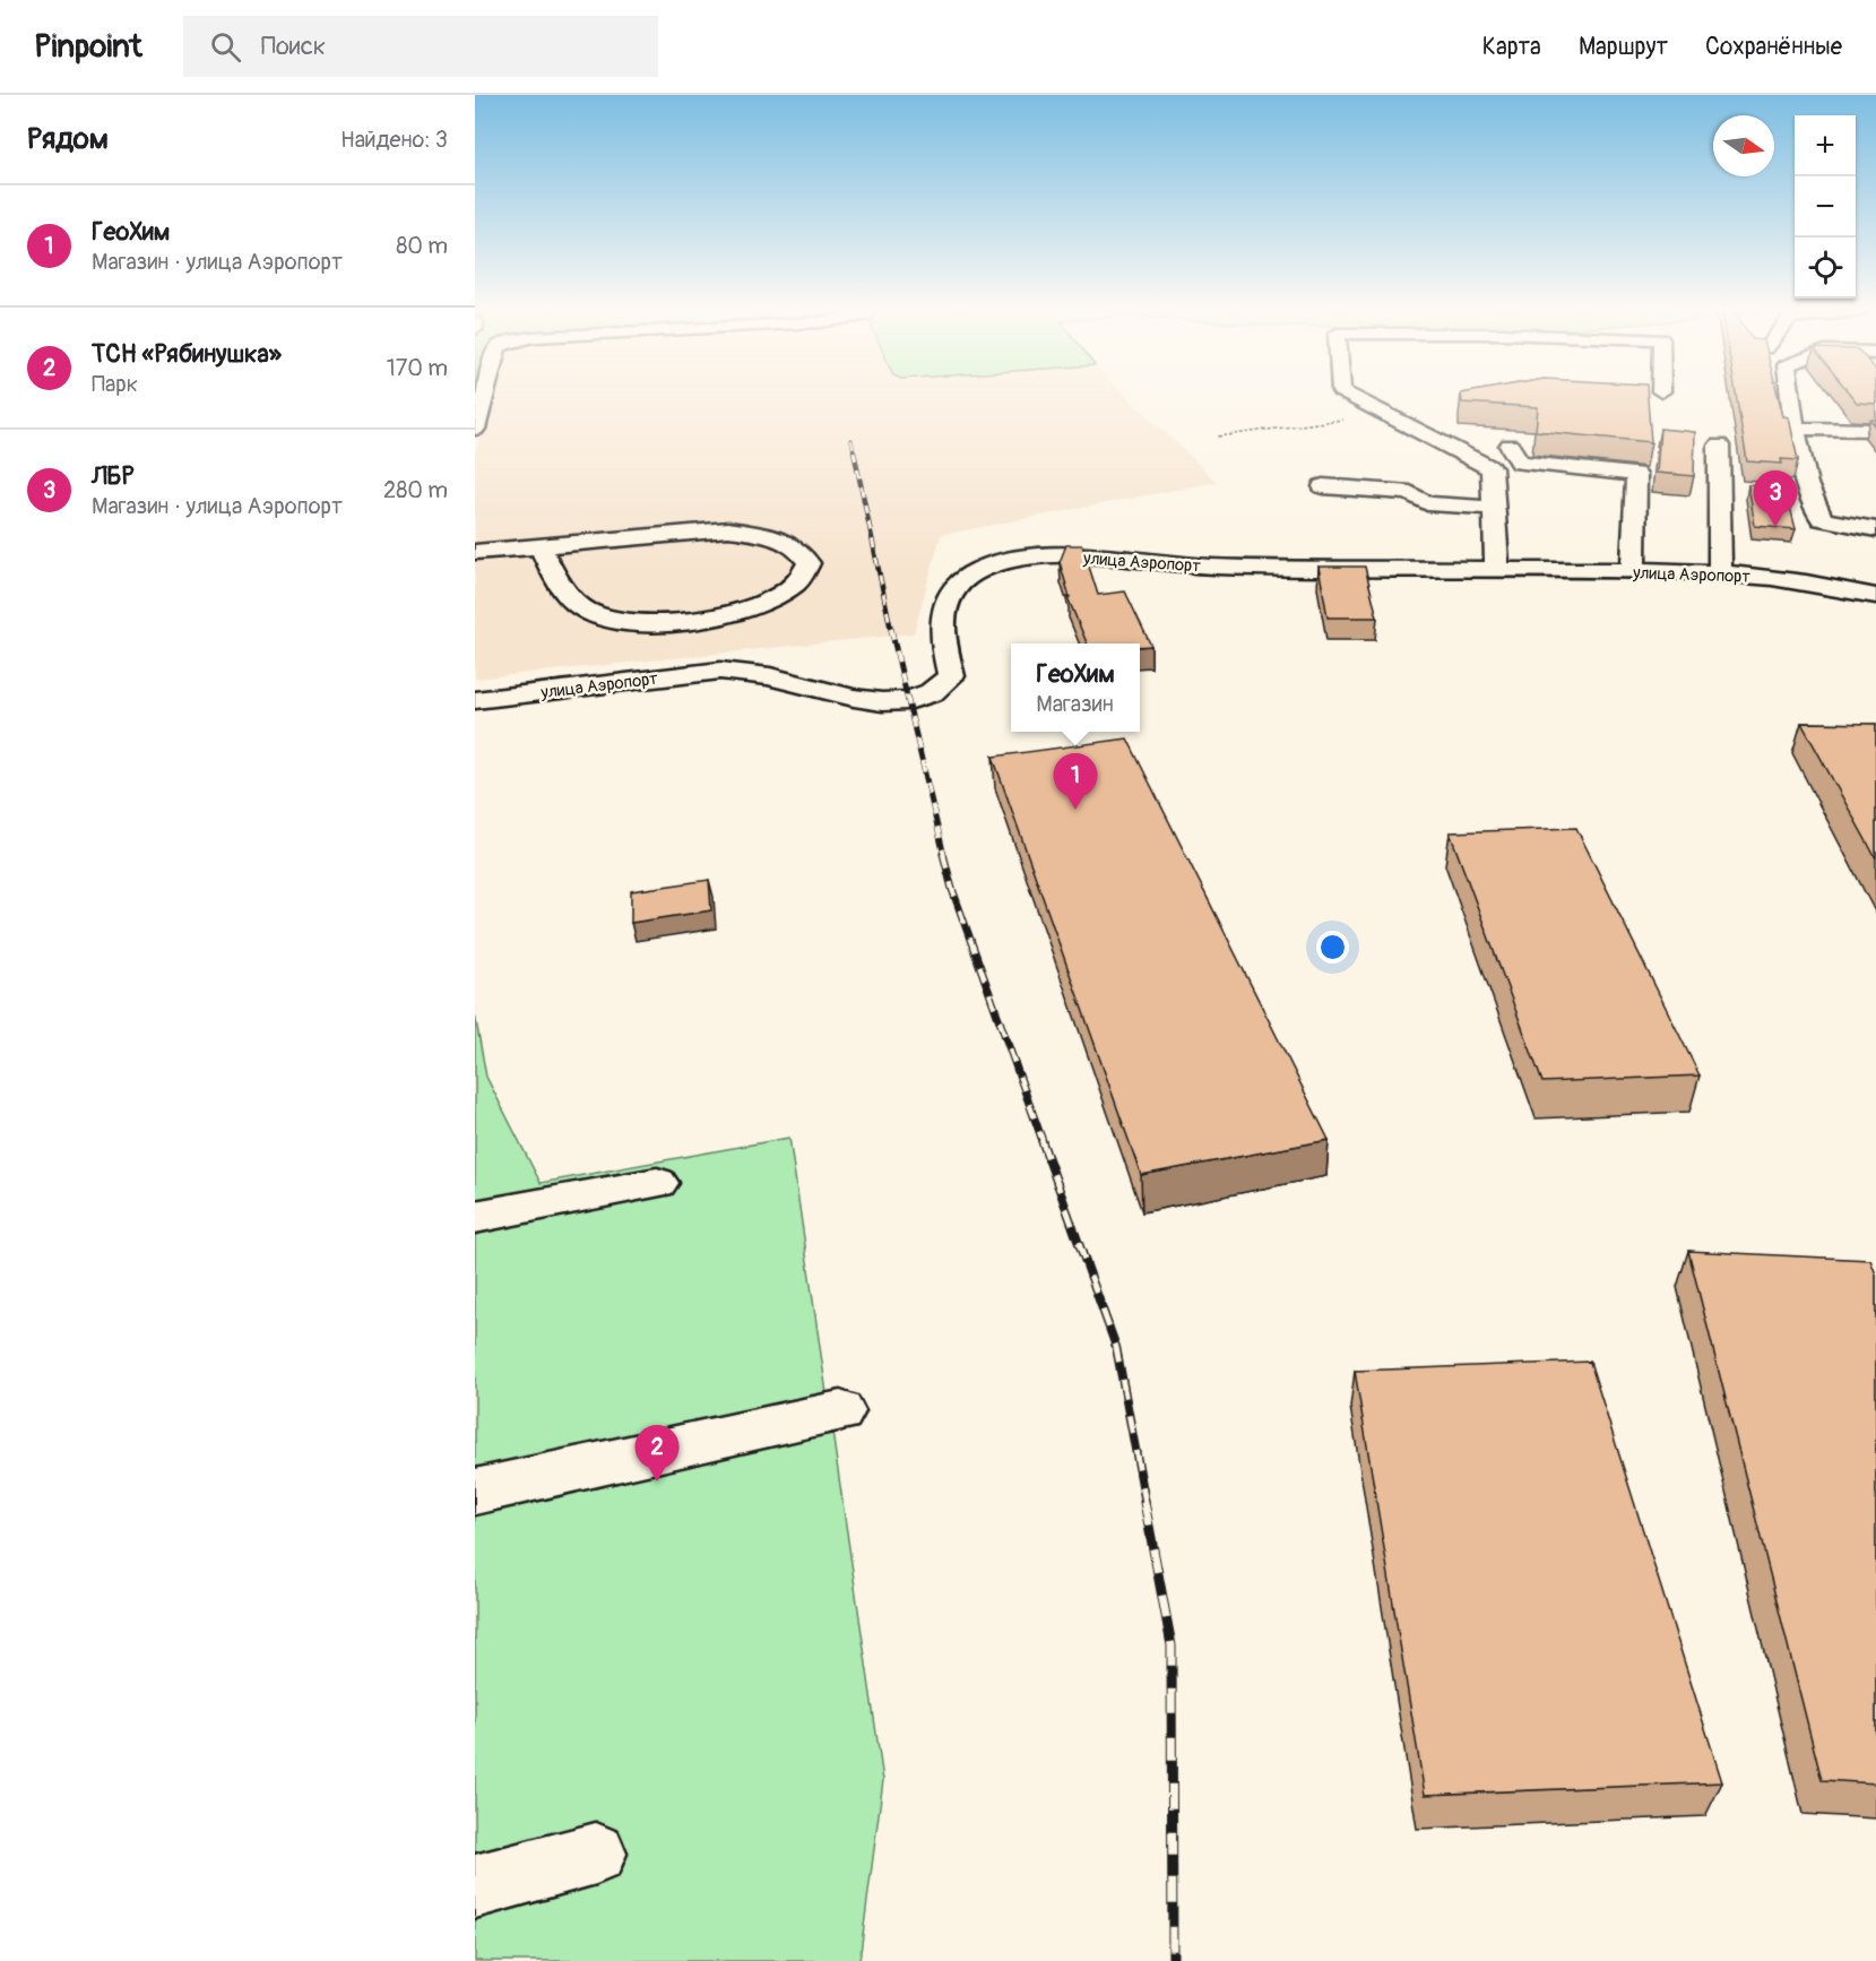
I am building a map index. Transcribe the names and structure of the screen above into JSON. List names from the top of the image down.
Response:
{
  "streets": {
    "street": ["улица Аэропорт"]
  },
  "north": "right",
  "page": {
    "header": "Pinpoint",
    "search": "Поиск",
    "nav": ["Карта", "Маршрут", "Сохранённые"],
    "heading": ["Рядом", "Найдено: 3"],
    "map_buttons": ["+", "−"],
    "list": [
      {
        "mark": "1",
        "name": "ГеоХим",
        "note": "Магазин · улица Аэропорт",
        "value": "80 m"
      },
      {
        "mark": "2",
        "name": "ТСН «Рябинушка»",
        "note": "Парк",
        "value": "170 m"
      },
      {
        "mark": "3",
        "name": "ЛБР",
        "note": "Магазин · улица Аэропорт",
        "value": "280 m"
      }
    ],
    "pins": ["3", "1", "2"],
    "popup": ["ГеоХим", "Магазин"]
  }
}
